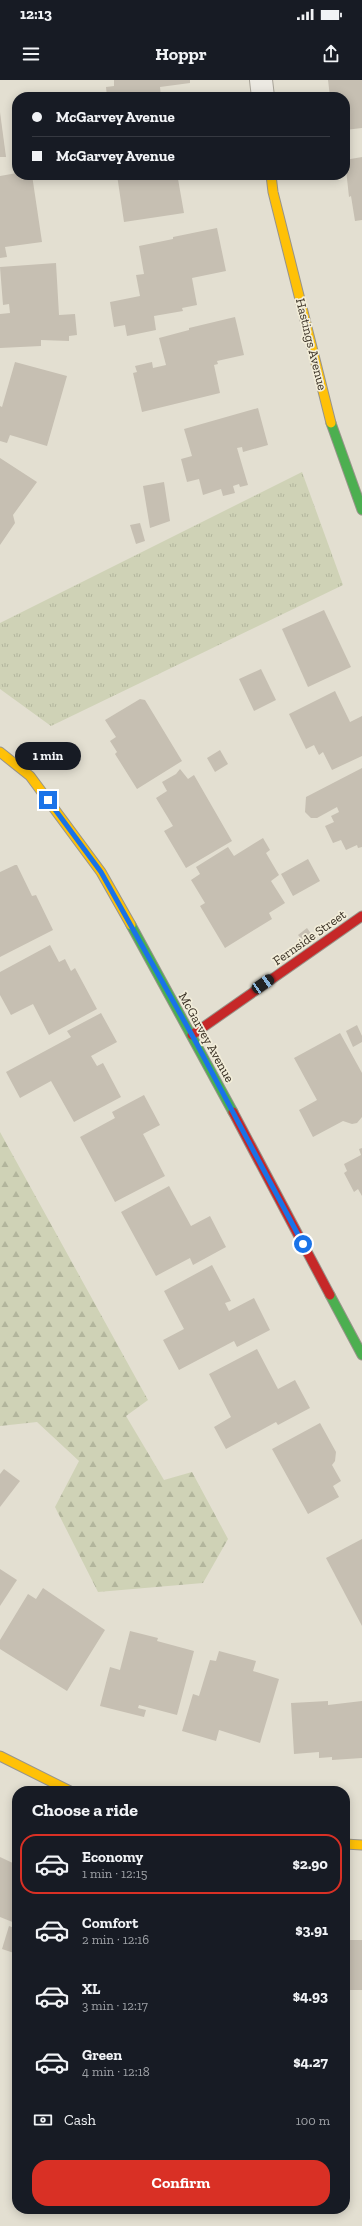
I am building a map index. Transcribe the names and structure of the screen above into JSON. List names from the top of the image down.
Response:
{
  "streets": {
    "street": ["Hastings Avenue", "Fernside Street", "McGarvey Avenue"]
  },
  "crossings": [
    ["Fernside Street", "McGarvey Avenue"]
  ],
  "page": {
    "status": "12:13",
    "header": "Hoppr",
    "banner": ["McGarvey Avenue", "McGarvey Avenue"],
    "bubble": "1 min",
    "heading": "Choose a ride",
    "list": [
      {
        "name": "Economy",
        "note": "1 min · 12:15",
        "value": "$2.90"
      },
      {
        "name": "Comfort",
        "note": "2 min · 12:16",
        "value": "$3.91"
      },
      {
        "name": "XL",
        "note": "3 min · 12:17",
        "value": "$4.93"
      },
      {
        "name": "Green",
        "note": "4 min · 12:18",
        "value": "$4.27"
      }
    ],
    "pay": ["Cash", "100 m"],
    "buttons": "Confirm"
  }
}
